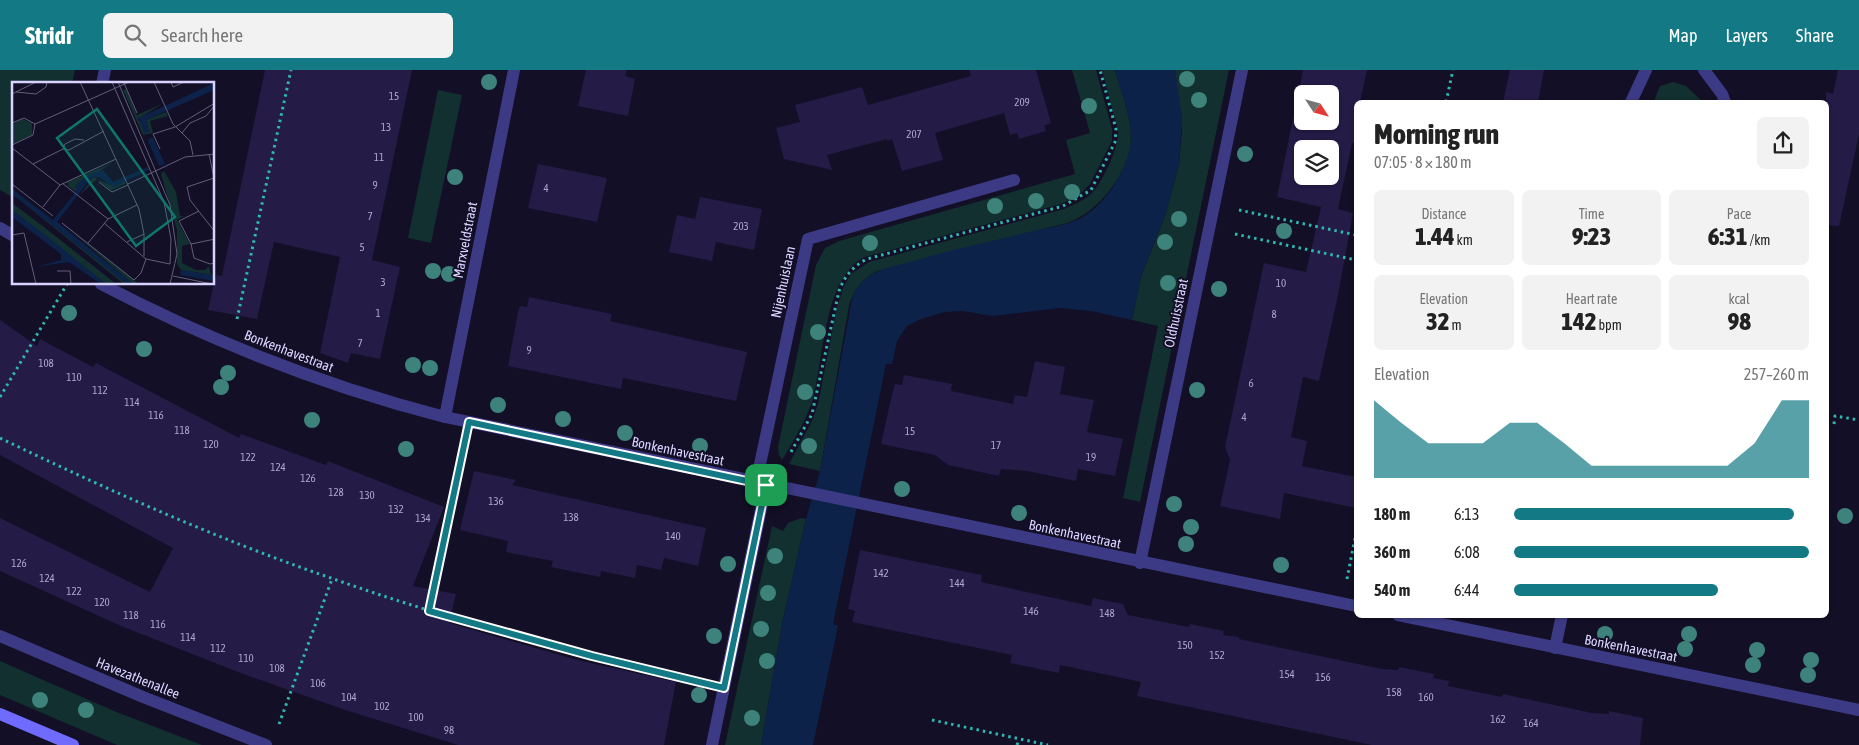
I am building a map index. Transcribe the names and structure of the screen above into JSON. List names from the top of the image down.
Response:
{
  "streets": {
    "street": [
      "Marxveldstraat",
      "Nijenhuislaan",
      "Oldhuisstraat",
      "Bonkenhavestraat",
      "Havezathenallee"
    ]
  },
  "crossings": [
    ["Marxveldstraat", "Bonkenhavestraat"],
    ["Nijenhuislaan", "Bonkenhavestraat"],
    ["Oldhuisstraat", "Bonkenhavestraat"]
  ],
  "house_numbers": [
    "15",
    "209",
    "13",
    "207",
    "11",
    "9",
    "4",
    "7",
    "203",
    "5",
    "3",
    "10",
    "1",
    "8",
    "7",
    "9",
    "108",
    "110",
    "6",
    "112",
    "114",
    "116",
    "4",
    "118",
    "15",
    "120",
    "17",
    "122",
    "19",
    "124",
    "126",
    "128",
    "130",
    "136",
    "132",
    "138",
    "134",
    "140",
    "126",
    "142",
    "124",
    "144",
    "122",
    "120",
    "146",
    "148",
    "118",
    "116",
    "114",
    "150",
    "112",
    "152",
    "110",
    "108",
    "154",
    "156",
    "106",
    "158",
    "104",
    "160",
    "102",
    "100",
    "162",
    "164",
    "98"
  ],
  "north": "bottom right",
  "page": {
    "header": "Stridr",
    "search": "Search here",
    "nav": ["Map", "Layers", "Share"],
    "heading": ["Morning run", "07:05 · 8 × 180 m"],
    "stats": [
      ["Distance", "1.44 km"],
      ["Time", "9:23"],
      ["Pace", "6:31 /km"],
      ["Elevation", "32 m"],
      ["Heart rate", "142 bpm"],
      ["kcal", "98"]
    ],
    "chart": ["Elevation", "257–260 m"],
    "list": [
      {
        "name": "180 m",
        "note": "6:13"
      },
      {
        "name": "360 m",
        "note": "6:08"
      },
      {
        "name": "540 m",
        "note": "6:44"
      }
    ]
  }
}
